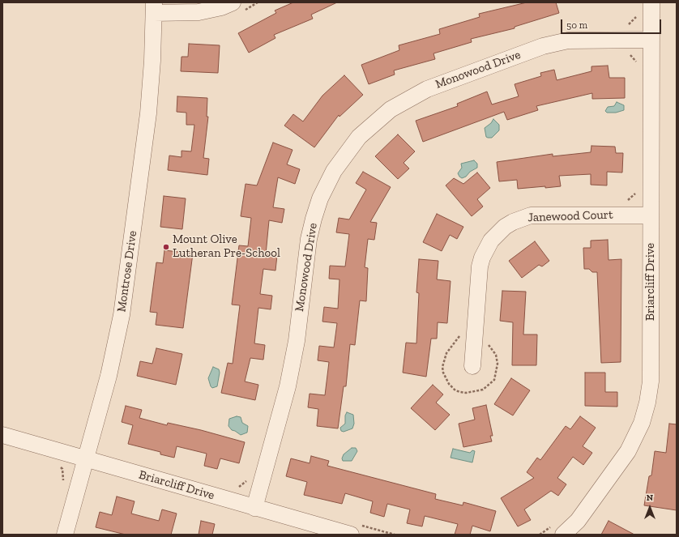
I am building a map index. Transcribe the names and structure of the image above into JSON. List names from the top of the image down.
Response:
{
  "streets": {
    "street": [
      "Monowood Drive",
      "Janewood Court",
      "Montrose Drive",
      "Briarcliff Drive"
    ]
  },
  "crossings": [
    ["Monowood Drive", "Briarcliff Drive"],
    ["Janewood Court", "Briarcliff Drive"],
    ["Montrose Drive", "Briarcliff Drive"]
  ],
  "places": ["Mount Olive Lutheran Pre-School"],
  "scale_bar": "50 m",
  "north": "top"
}
